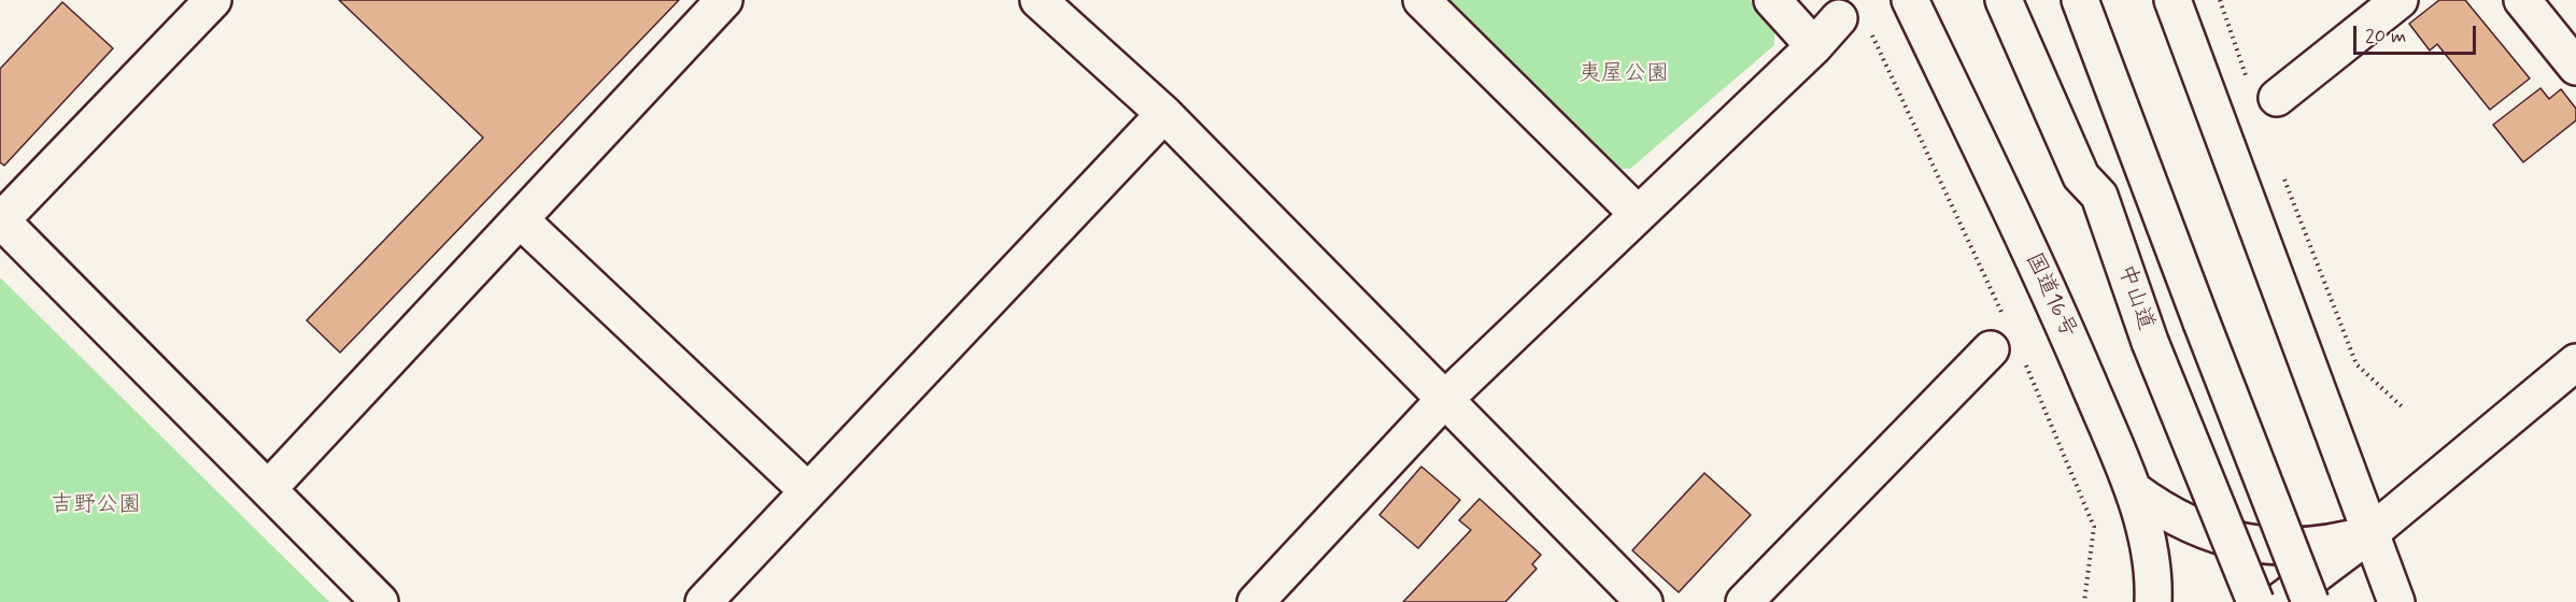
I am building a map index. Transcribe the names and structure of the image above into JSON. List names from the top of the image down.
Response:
{
  "streets": {
    "main road": ["国道16号", "中山道"]
  },
  "parks": ["夷屋公園", "吉野公園"],
  "scale_bar": "20 m"
}
